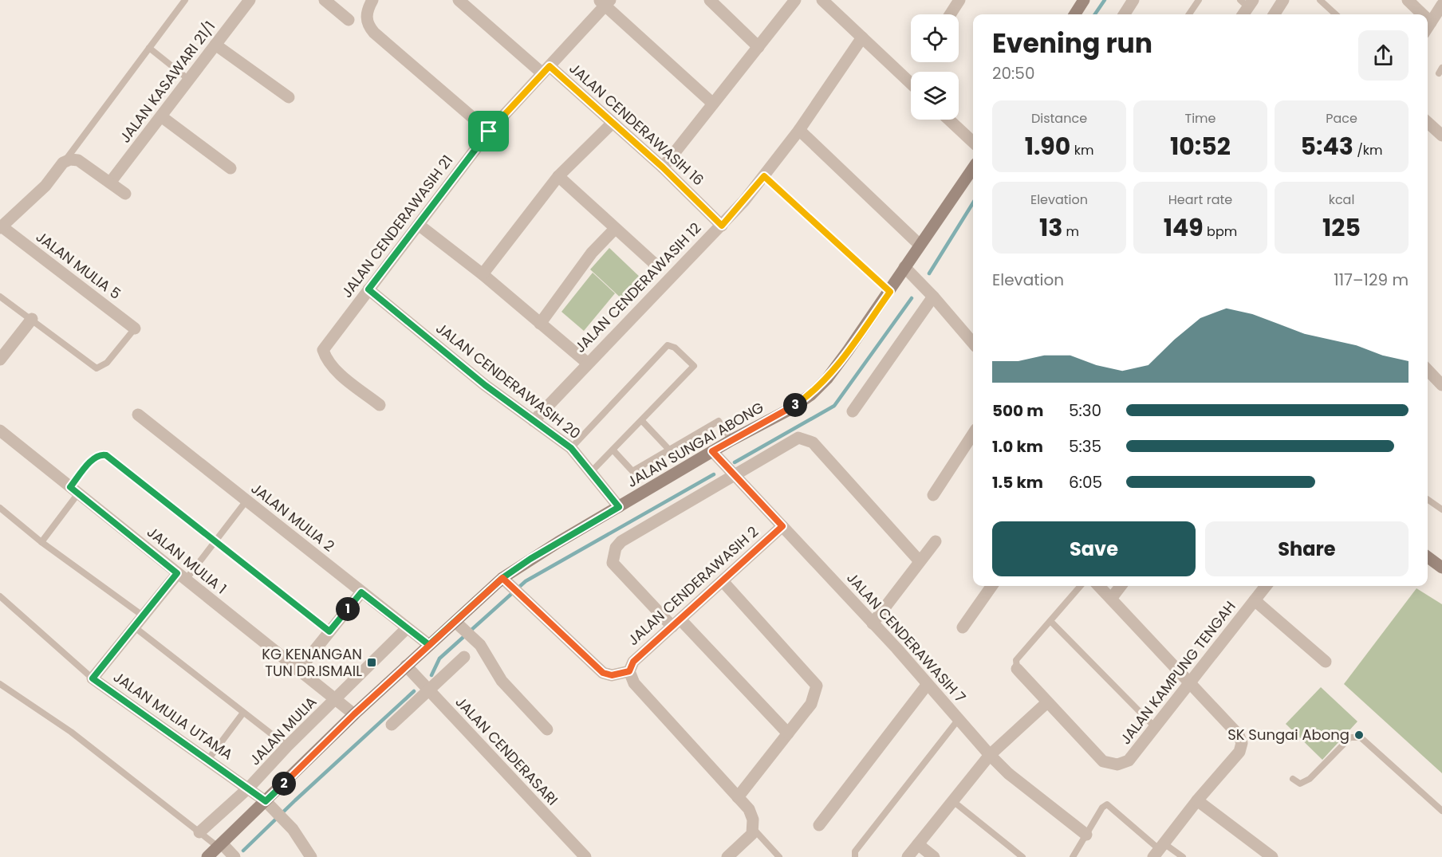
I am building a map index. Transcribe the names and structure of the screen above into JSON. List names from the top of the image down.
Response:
{
  "streets": {
    "street": [
      "JALAN KASAWARI 21/1",
      "JALAN CENDERAWASIH 16",
      "JALAN CENDERAWASIH 21",
      "JALAN MULIA 5",
      "JALAN CENDERAWASIH 12",
      "JALAN CENDERAWASIH 20",
      "JALAN SUNGAI ABONG",
      "JALAN MULIA 2",
      "JALAN MULIA 1",
      "JALAN CENDERAWASIH 2",
      "JALAN CENDERAWASIH 7",
      "JALAN KAMPUNG TENGAH",
      "JALAN MULIA UTAMA",
      "JALAN MULIA",
      "JALAN CENDERASARI"
    ]
  },
  "crossings": [
    ["JALAN CENDERAWASIH 16", "JALAN CENDERAWASIH 21"],
    ["JALAN CENDERAWASIH 16", "JALAN CENDERAWASIH 12"],
    ["JALAN CENDERAWASIH 21", "JALAN CENDERAWASIH 20"],
    ["JALAN CENDERAWASIH 12", "JALAN CENDERAWASIH 20"],
    ["JALAN CENDERAWASIH 20", "JALAN SUNGAI ABONG"],
    ["JALAN SUNGAI ABONG", "JALAN MULIA 2"],
    ["JALAN SUNGAI ABONG", "JALAN MULIA 1"],
    ["JALAN SUNGAI ABONG", "JALAN CENDERAWASIH 7"],
    ["JALAN SUNGAI ABONG", "JALAN MULIA UTAMA"],
    ["JALAN SUNGAI ABONG", "JALAN CENDERASARI"],
    ["JALAN MULIA 2", "JALAN MULIA"],
    ["JALAN MULIA 1", "JALAN MULIA"],
    ["JALAN CENDERAWASIH 2", "JALAN CENDERAWASIH 7"],
    ["JALAN MULIA UTAMA", "JALAN MULIA"]
  ],
  "places": {
    "transit": ["KG KENANGAN TUN DR.ISMAIL"],
    "other": ["SK Sungai Abong"]
  },
  "page": {
    "heading": ["Evening run", "20:50"],
    "stats": [
      ["Distance", "1.90 km"],
      ["Time", "10:52"],
      ["Pace", "5:43 /km"],
      ["Elevation", "13 m"],
      ["Heart rate", "149 bpm"],
      ["kcal", "125"]
    ],
    "chart": ["Elevation", "117–129 m"],
    "list": [
      {
        "name": "500 m",
        "note": "5:30"
      },
      {
        "name": "1.0 km",
        "note": "5:35"
      },
      {
        "name": "1.5 km",
        "note": "6:05"
      }
    ],
    "pins": ["3", "1", "2"],
    "buttons": ["Save", "Share"]
  }
}
